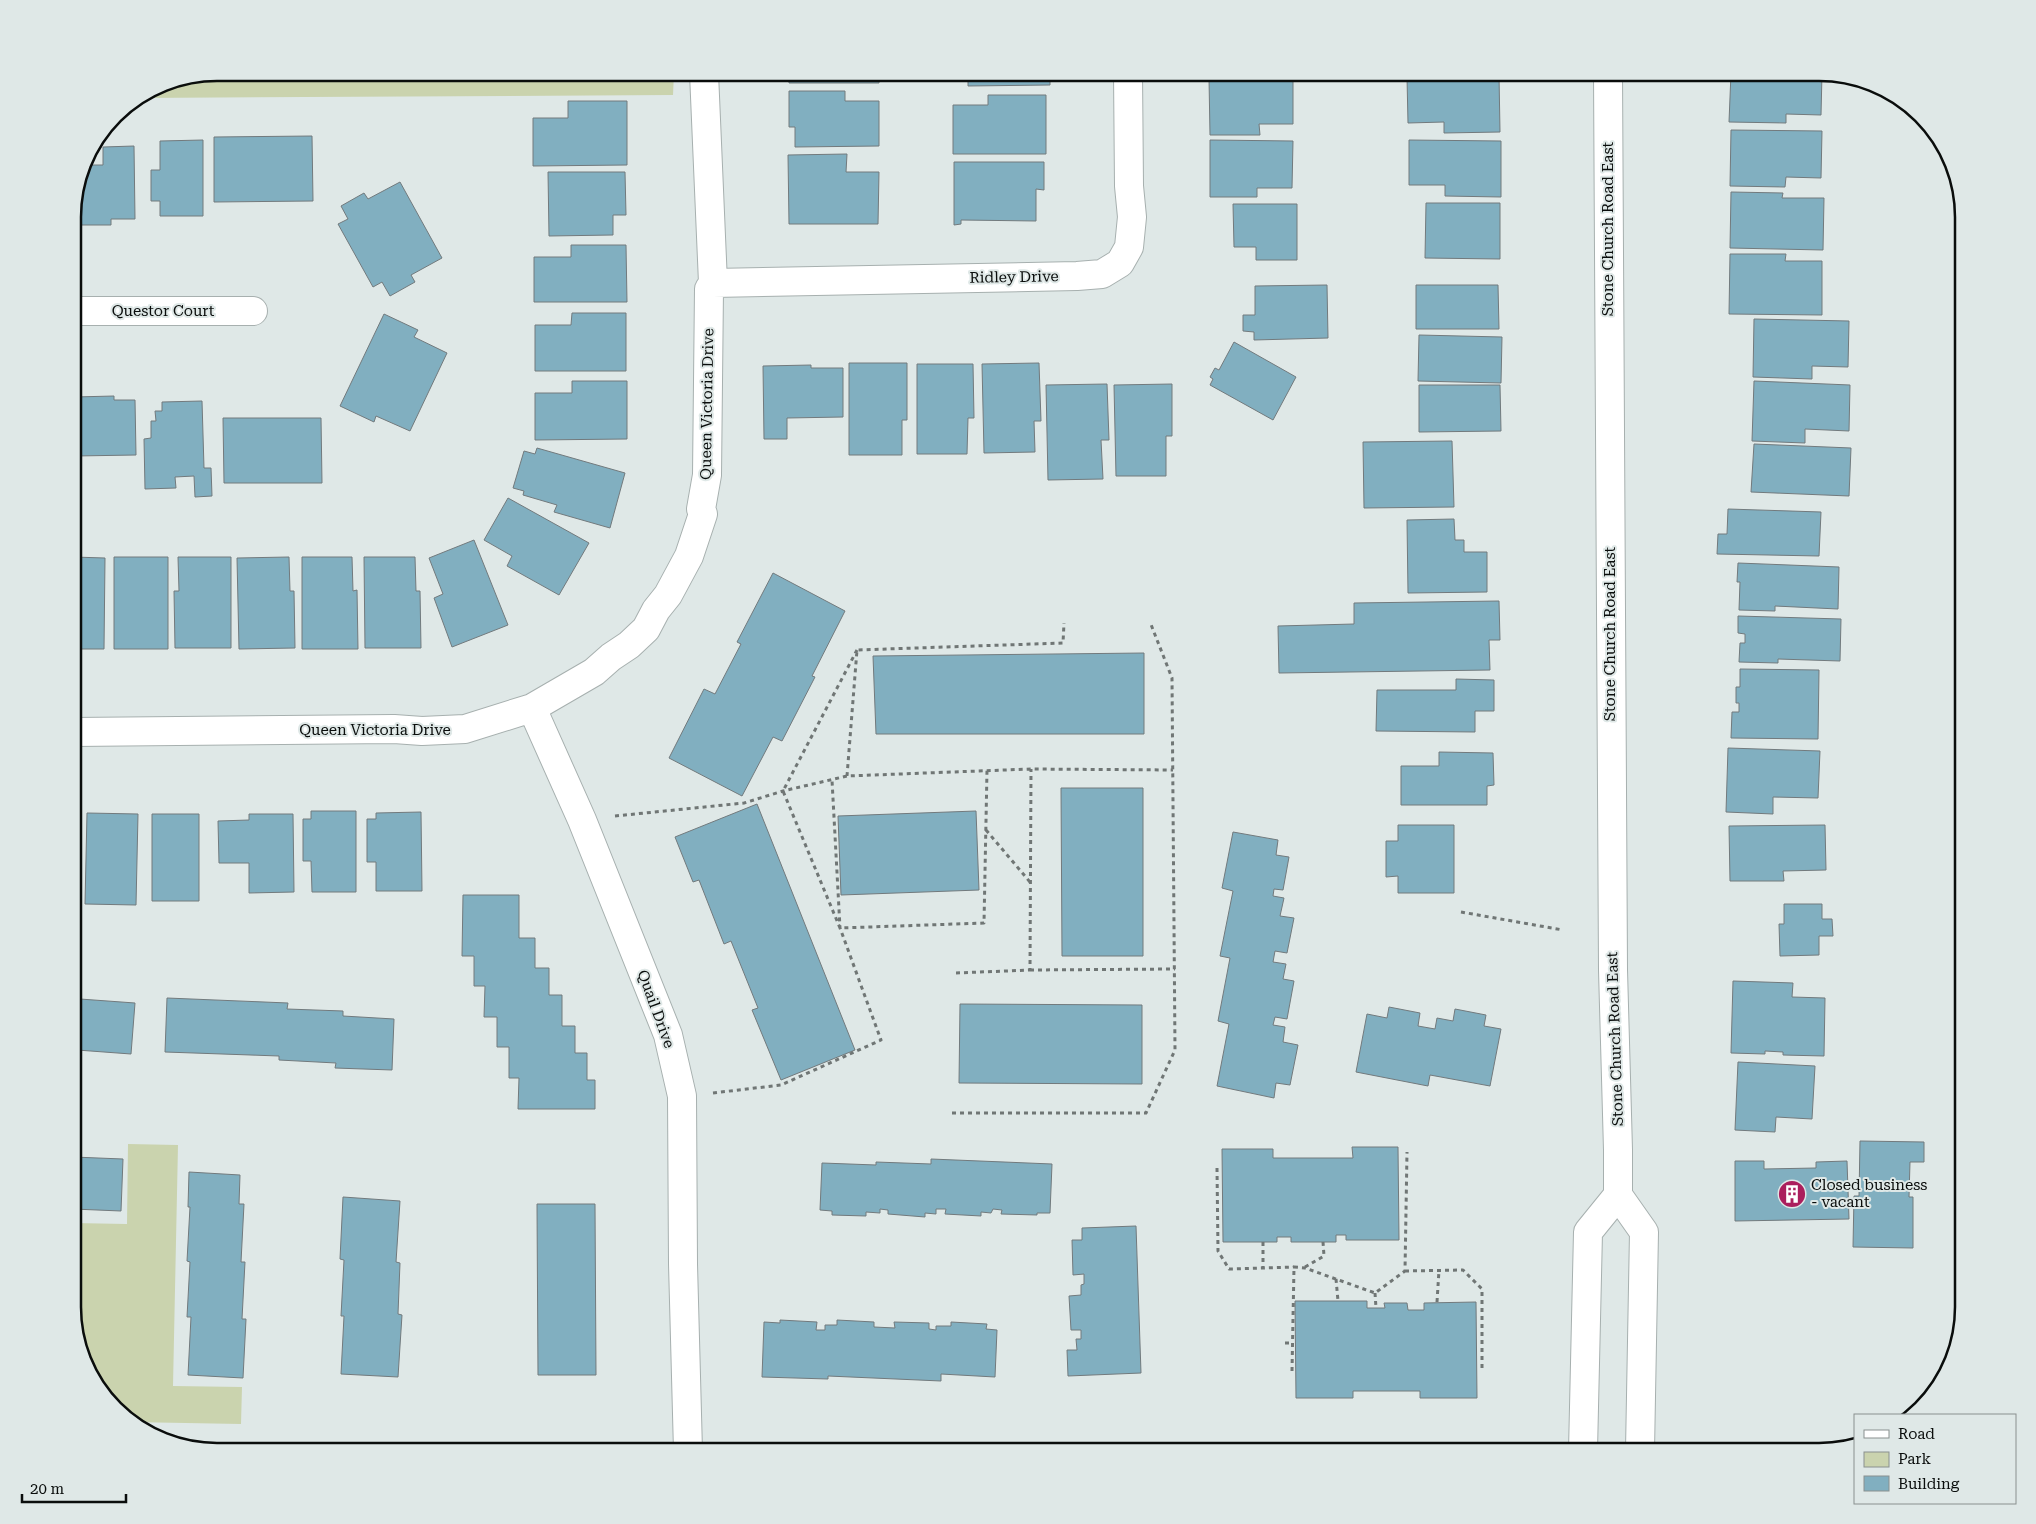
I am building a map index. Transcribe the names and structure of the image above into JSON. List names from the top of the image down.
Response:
{
  "streets": {
    "street": [
      "Stone Church Road East",
      "Ridley Drive",
      "Questor Court",
      "Queen Victoria Drive",
      "Quail Drive"
    ]
  },
  "crossings": [
    ["Ridley Drive", "Queen Victoria Drive"],
    ["Queen Victoria Drive", "Quail Drive"]
  ],
  "places": {
    "building": ["Closed business - vacant"]
  },
  "legend": ["Road", "Park", "Building"],
  "scale_bar": "20 m"
}
